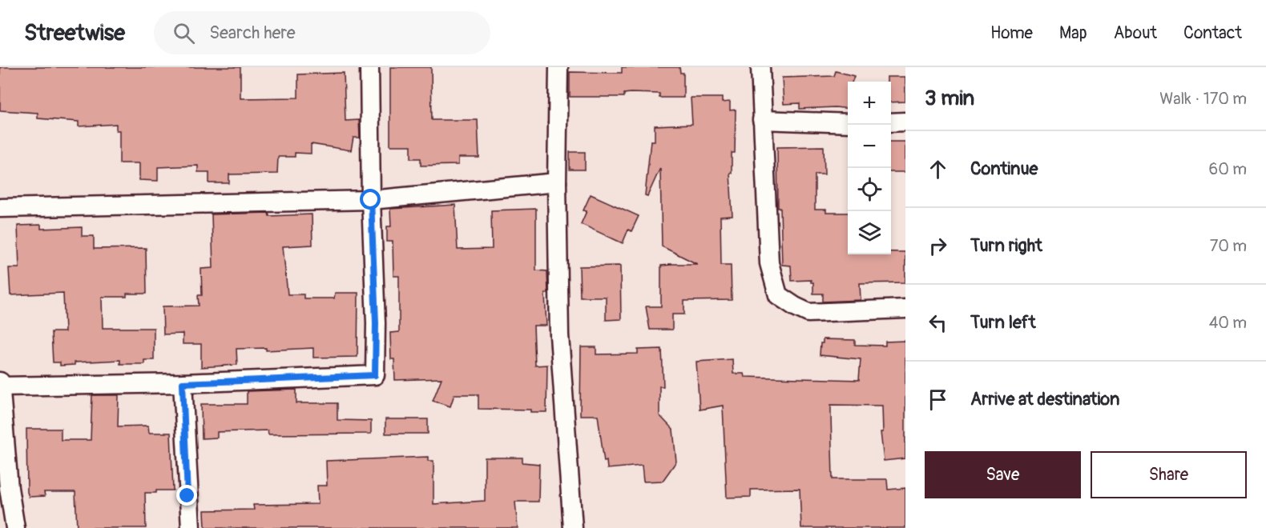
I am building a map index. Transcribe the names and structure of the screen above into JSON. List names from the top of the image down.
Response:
{
  "page": {
    "header": "Streetwise",
    "search": "Search here",
    "nav": [
      "Home",
      "Map",
      "About",
      "Contact"
    ],
    "heading": ["3 min", "Walk · 170 m"],
    "map_buttons": ["+", "−"],
    "list": [
      ["Continue", "60 m"],
      ["Turn right", "70 m"],
      ["Turn left", "40 m"],
      "Arrive at destination"
    ],
    "buttons": ["Save", "Share"]
  }
}
